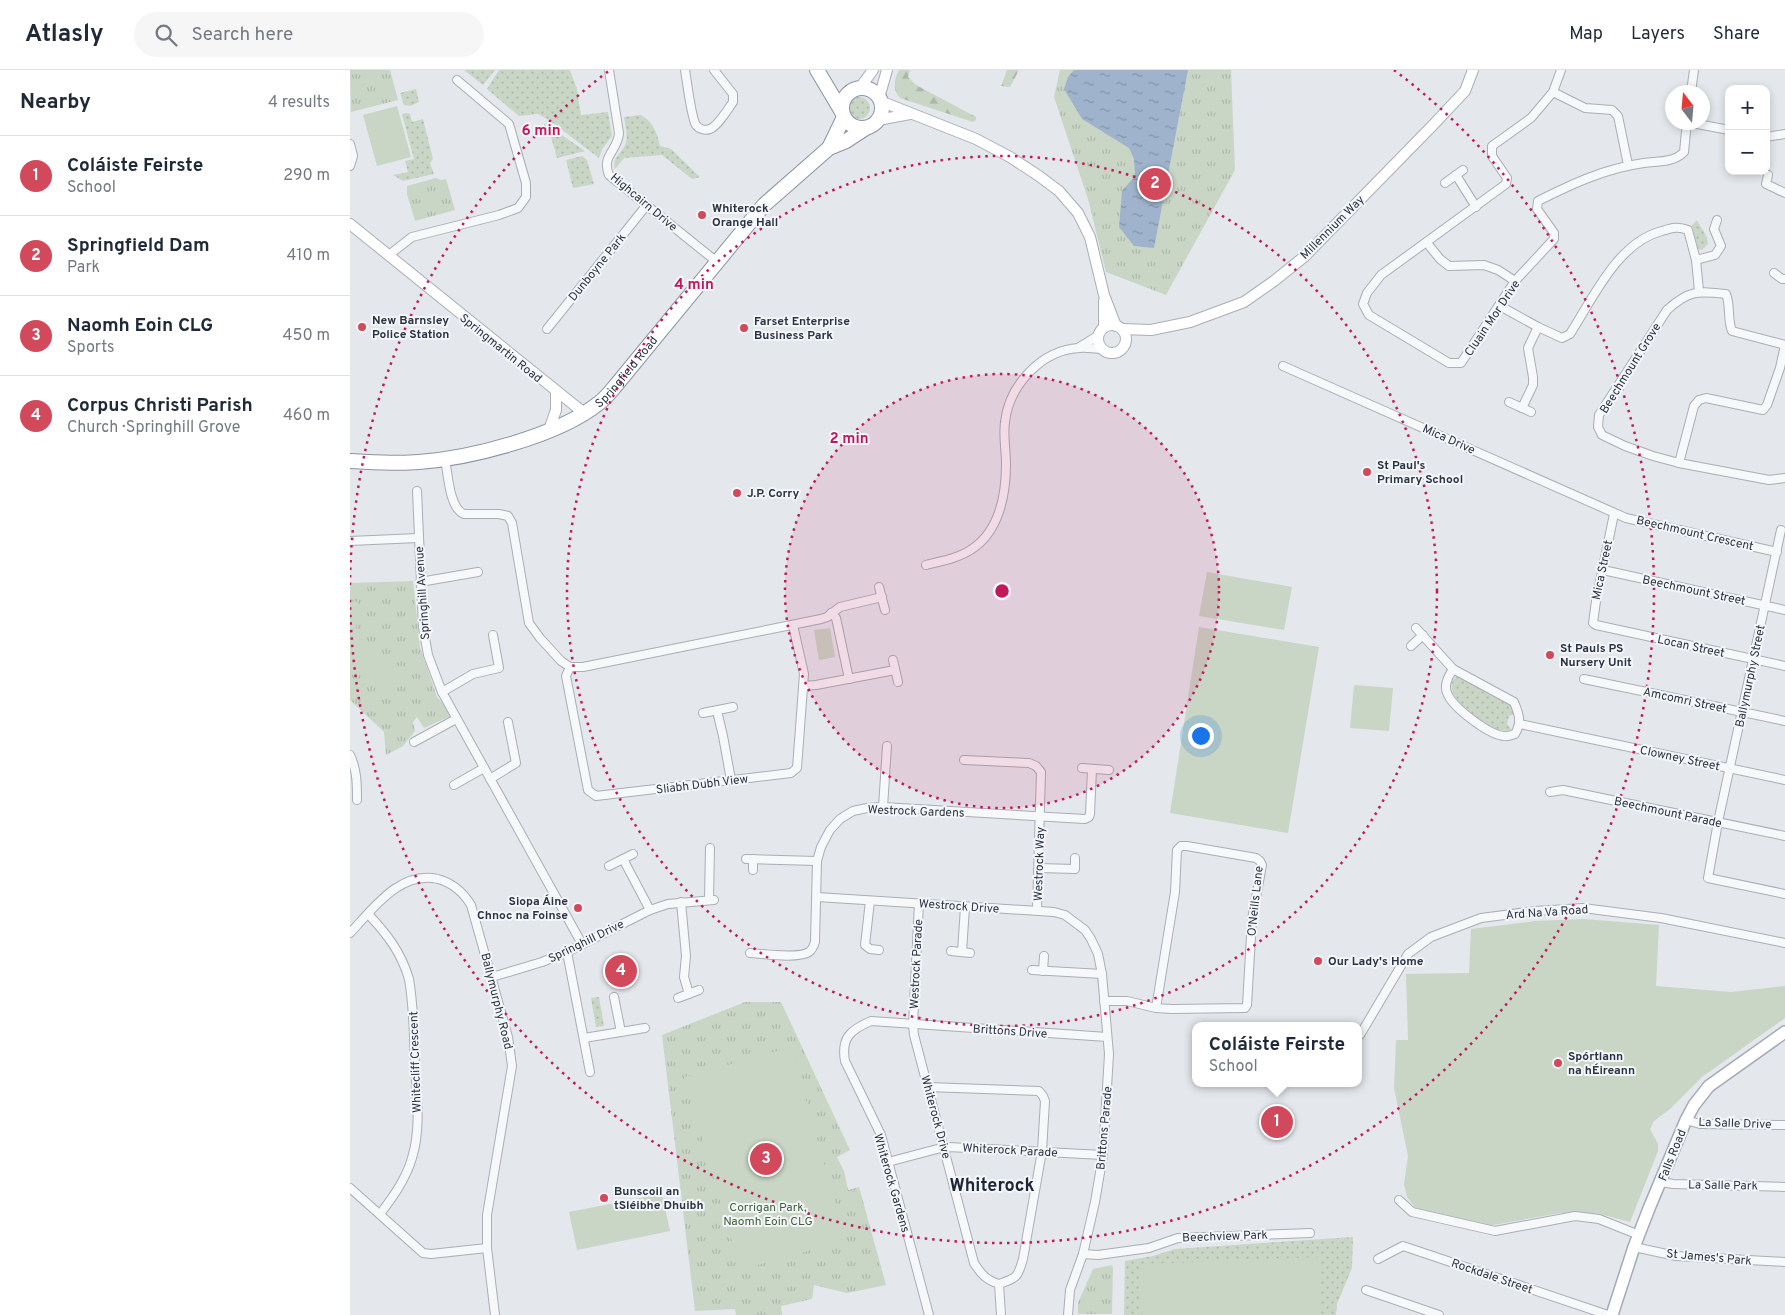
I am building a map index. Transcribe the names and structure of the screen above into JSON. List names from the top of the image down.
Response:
{
  "streets": {
    "highway": ["Springfield Road"],
    "main road": ["Falls Road"],
    "street": [
      "Highcairn Drive",
      "Millennium Way",
      "Dunboyne Park",
      "Cluain Mor Drive",
      "Springmartin Road",
      "Beechmount Grove",
      "Mica Drive",
      "Beechmount Crescent",
      "Mica Street",
      "Beechmount Street",
      "Springhill Avenue",
      "Locan Street",
      "Ballymurphy Street",
      "Amcomri Street",
      "Clowney Street",
      "Sliabh Dubh View",
      "Westrock Gardens",
      "Beechmount Parade",
      "Westrock Way",
      "O'Neills Lane",
      "Westrock Drive",
      "Ard Na Va Road",
      "Springhill Drive",
      "Westrock Parade",
      "Ballymurphy Road",
      "Brittons Drive",
      "Whitecliff Crescent",
      "Whiterock Drive",
      "La Salle Drive",
      "Brittons Parade",
      "Whiterock Parade",
      "Whiterock Gardens",
      "La Salle Park",
      "Beechview Park",
      "St James's Park",
      "Rockdale Street"
    ]
  },
  "crossings": [
    ["Highcairn Drive", "Dunboyne Park"],
    ["Highcairn Drive", "Springfield Road"],
    ["Springmartin Road", "Springfield Road"],
    ["Mica Drive", "Beechmount Crescent"],
    ["Mica Drive", "Mica Street"],
    ["Beechmount Crescent", "Mica Street"],
    ["Beechmount Crescent", "Ballymurphy Street"],
    ["Mica Street", "Beechmount Street"],
    ["Mica Street", "Locan Street"],
    ["Beechmount Street", "Ballymurphy Street"],
    ["Springhill Avenue", "Springhill Drive"],
    ["Locan Street", "Ballymurphy Street"],
    ["Ballymurphy Street", "Amcomri Street"],
    ["Ballymurphy Street", "Clowney Street"],
    ["Ballymurphy Street", "Beechmount Parade"],
    ["Westrock Gardens", "Westrock Way"],
    ["Westrock Gardens", "Westrock Drive"],
    ["Westrock Way", "Westrock Drive"],
    ["O'Neills Lane", "Brittons Parade"],
    ["Westrock Drive", "Westrock Parade"],
    ["Westrock Drive", "Brittons Parade"],
    ["Springhill Drive", "Ballymurphy Road"],
    ["Westrock Parade", "Brittons Drive"],
    ["Westrock Parade", "Whiterock Drive"],
    ["Westrock Parade", "Whiterock Gardens"],
    ["Ballymurphy Road", "Whitecliff Crescent"],
    ["Brittons Drive", "Whiterock Drive"],
    ["Brittons Drive", "Brittons Parade"],
    ["Brittons Drive", "Whiterock Gardens"],
    ["Whiterock Drive", "Whiterock Parade"],
    ["Whiterock Drive", "Whiterock Gardens"],
    ["La Salle Drive", "Falls Road"],
    ["Brittons Parade", "Whiterock Parade"],
    ["Brittons Parade", "Beechview Park"],
    ["Whiterock Parade", "Whiterock Gardens"],
    ["Falls Road", "La Salle Park"],
    ["Falls Road", "St James's Park"]
  ],
  "districts": ["Whiterock"],
  "parks": ["Corrigan Park, Naomh Eoin CLG"],
  "places": [
    "Whiterock Orange Hall",
    "New Barnsley Police Station",
    "Farset Enterprise Business Park",
    "St Paul's Primary School",
    "J.P. Corry",
    "St Pauls PS Nursery Unit",
    "Siopa Áine Chnoc na Foinse",
    "Our Lady's Home",
    "Spórtlann na hÉireann",
    "Bunscoil an tSléibhe Dhuibh"
  ],
  "north": "top",
  "page": {
    "header": "Atlasly",
    "search": "Search here",
    "nav": ["Map", "Layers", "Share"],
    "heading": ["Nearby", "4 results"],
    "map_buttons": ["+", "−"],
    "list": [
      {
        "mark": "1",
        "name": "Coláiste Feirste",
        "note": "School",
        "value": "290 m"
      },
      {
        "mark": "2",
        "name": "Springfield Dam",
        "note": "Park",
        "value": "410 m"
      },
      {
        "mark": "3",
        "name": "Naomh Eoin CLG",
        "note": "Sports",
        "value": "450 m"
      },
      {
        "mark": "4",
        "name": "Corpus Christi Parish",
        "note": "Church · Springhill Grove",
        "value": "460 m"
      }
    ],
    "pins": [
      "2",
      "4",
      "1",
      "3"
    ],
    "popup": ["Coláiste Feirste", "School"]
  },
  "rings": ["6 min", "4 min", "2 min"]
}
